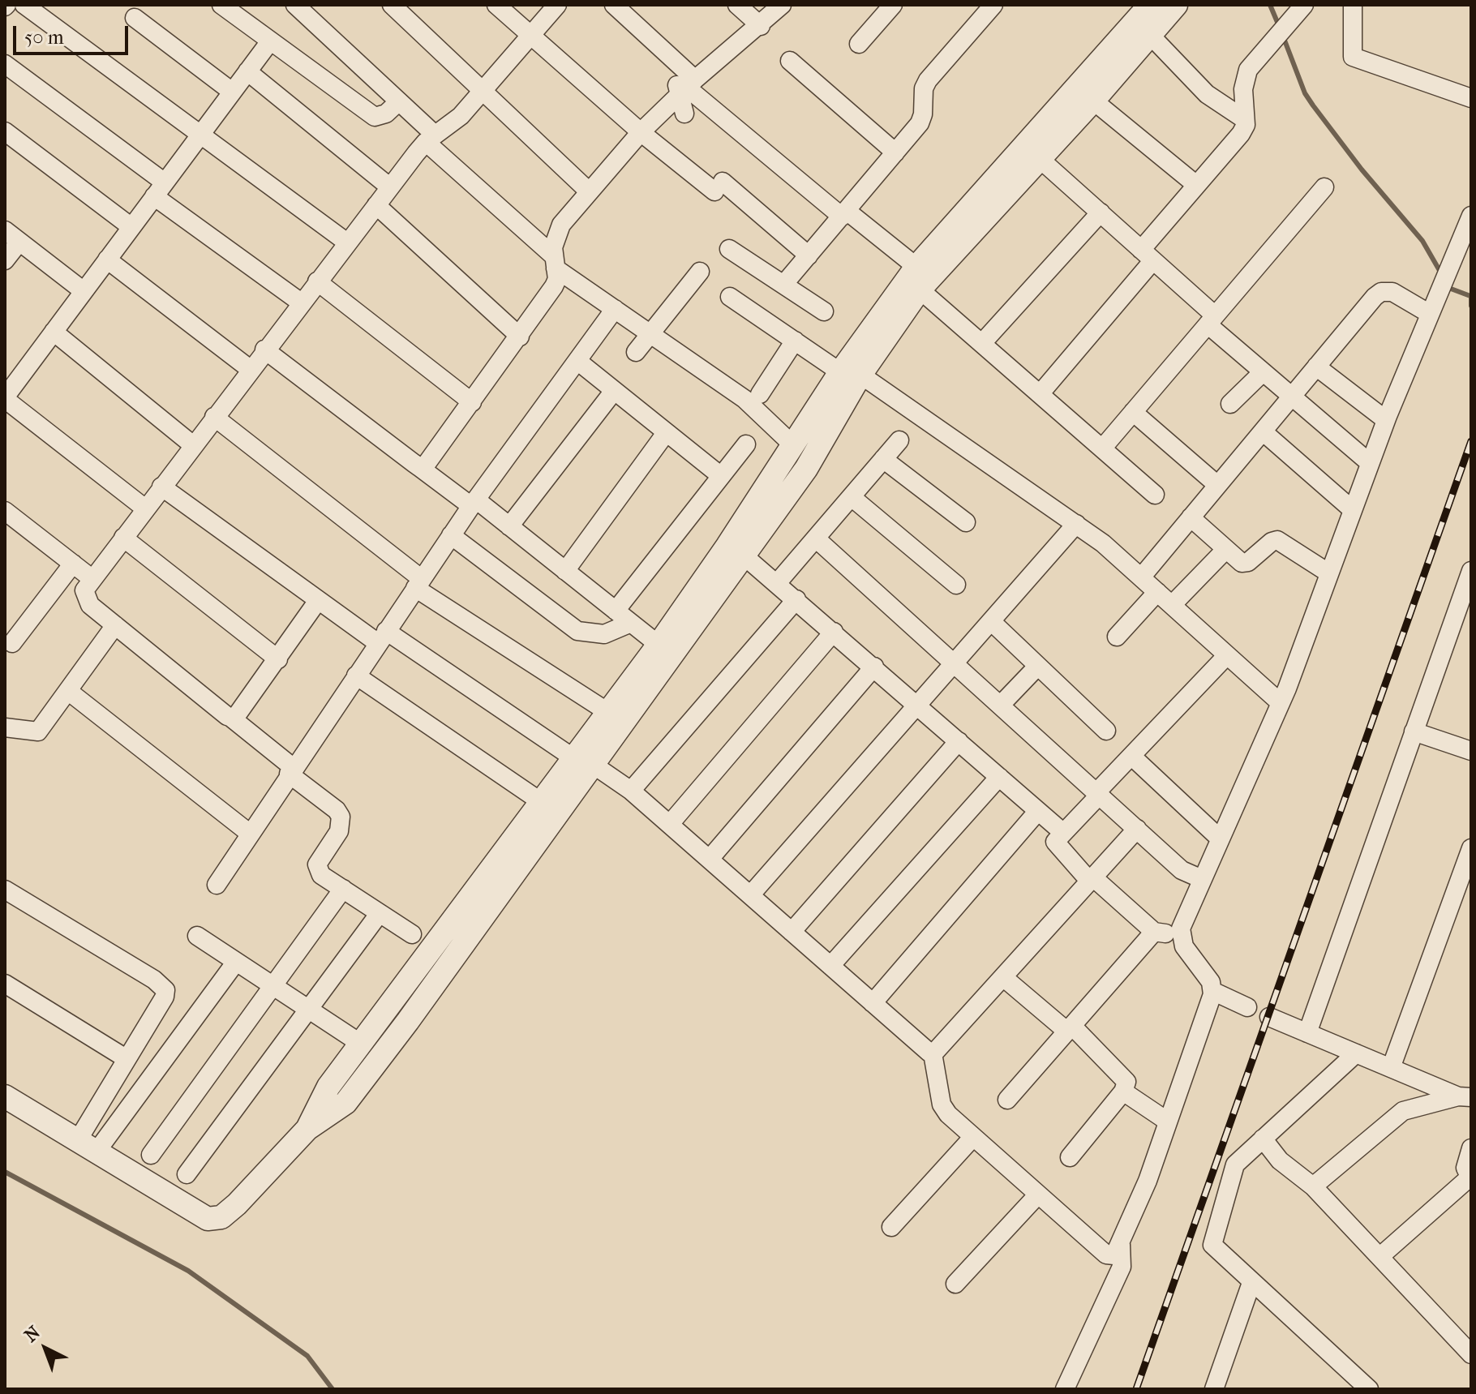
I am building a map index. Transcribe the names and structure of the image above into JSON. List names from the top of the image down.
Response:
{
  "scale_bar": "50 m",
  "north": "top left"
}
